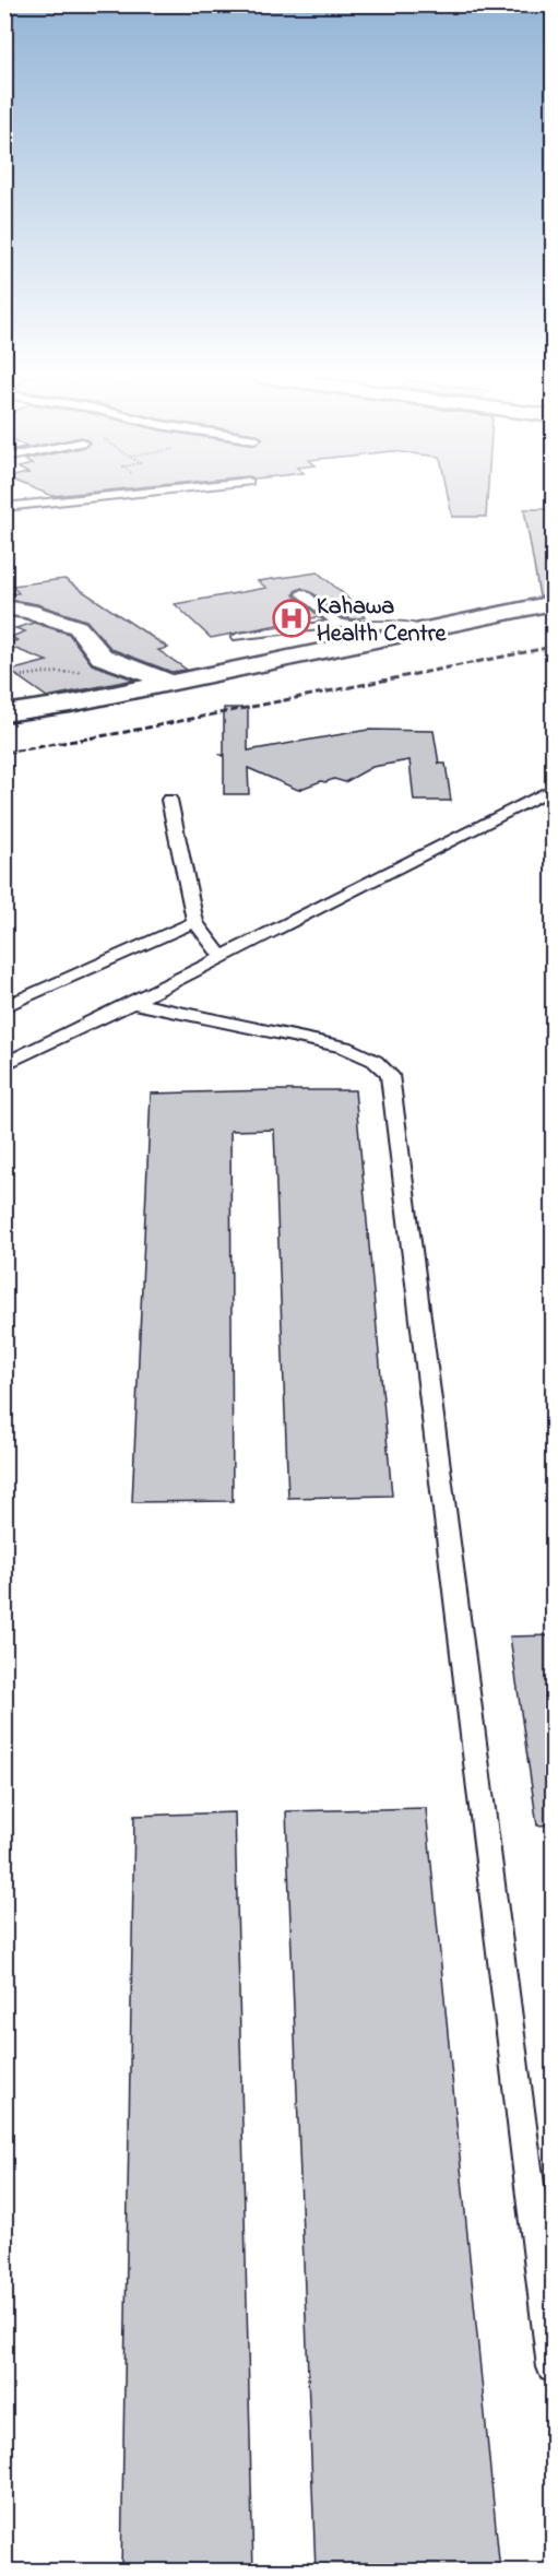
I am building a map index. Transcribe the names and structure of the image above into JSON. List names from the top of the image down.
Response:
{
  "places": {
    "hospital": ["Kahawa Health Centre"]
  }
}
